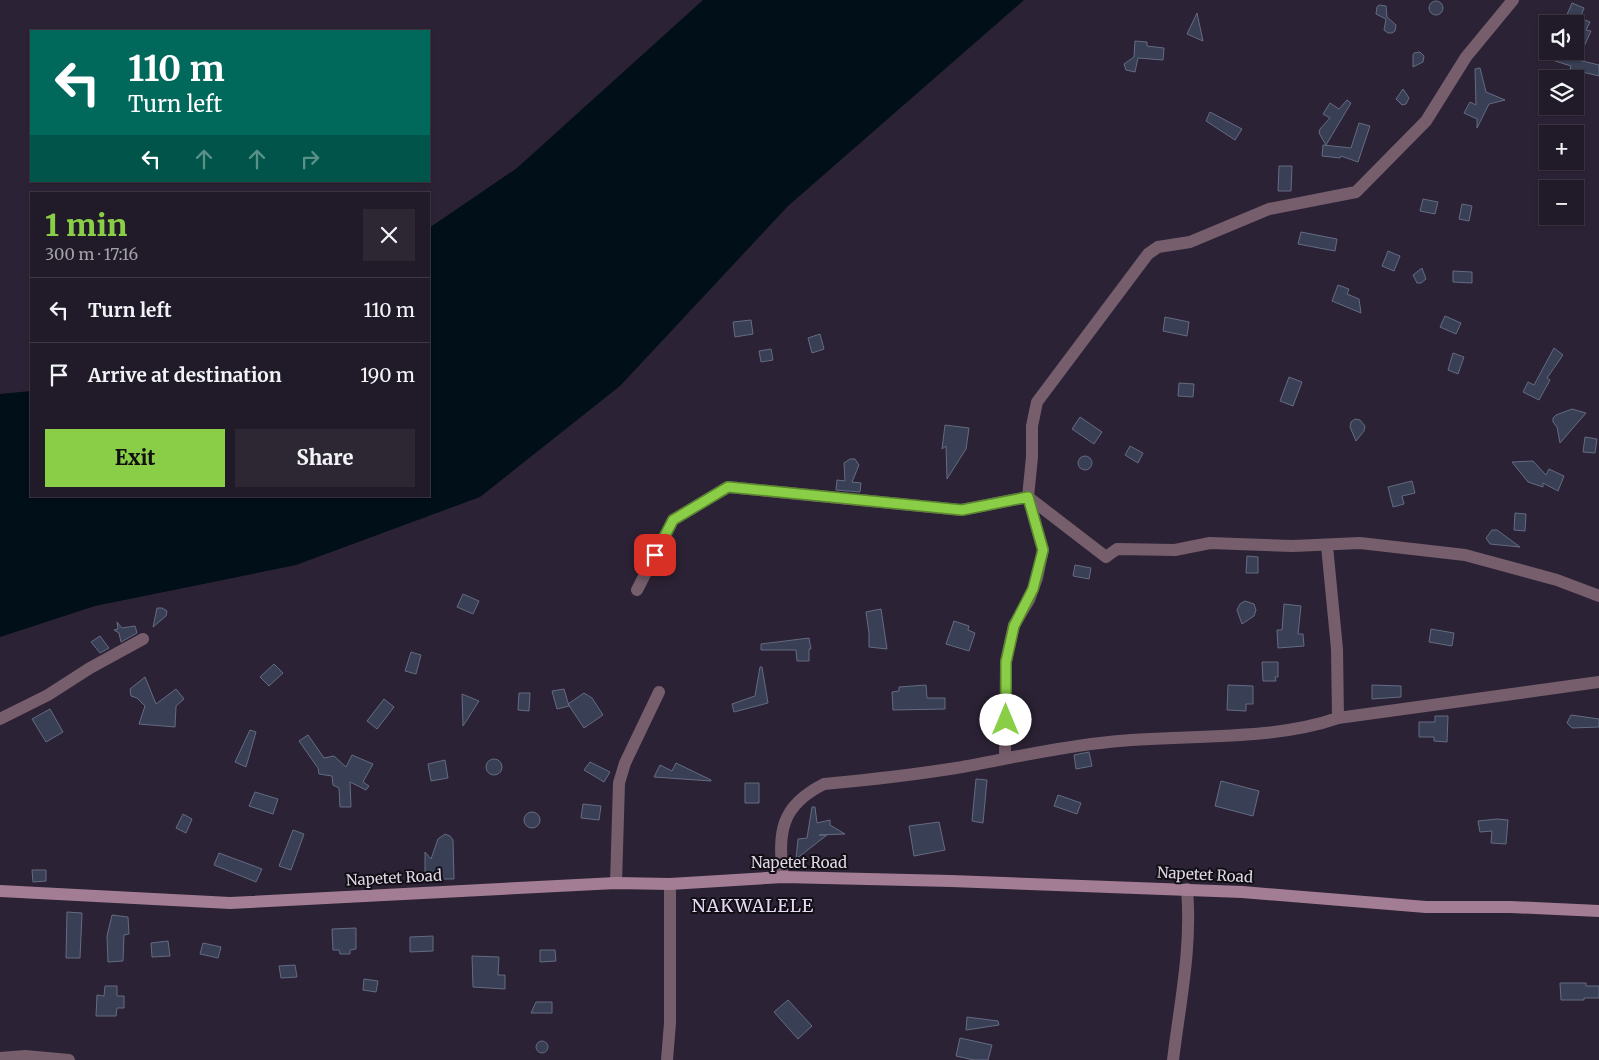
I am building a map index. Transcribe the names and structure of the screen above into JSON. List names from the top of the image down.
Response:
{
  "streets": {
    "main road": ["Napetet Road"]
  },
  "districts": ["NAKWALELE"],
  "page": {
    "map_buttons": ["+", "−"],
    "turn": ["110 m", "Turn left"],
    "heading": ["1 min", "300 m · 17:16"],
    "list": [
      {
        "name": "Turn left",
        "value": "110 m"
      },
      {
        "name": "Arrive at destination",
        "value": "190 m"
      }
    ],
    "buttons": ["Exit", "Share"]
  }
}
